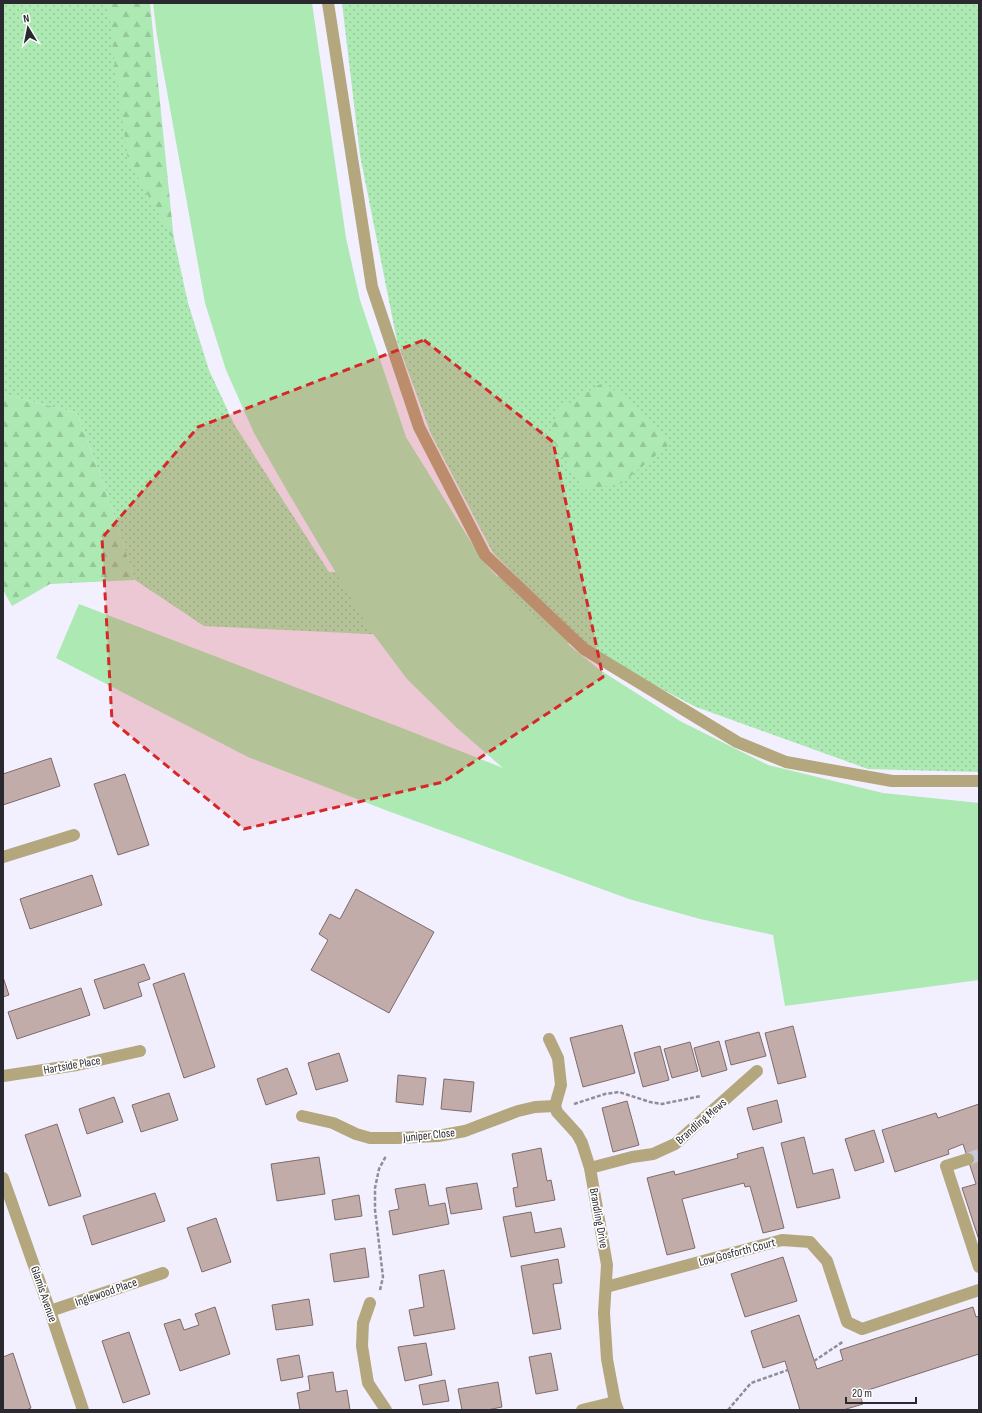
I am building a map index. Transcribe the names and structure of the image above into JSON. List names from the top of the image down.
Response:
{
  "streets": {
    "street": [
      "Hartside Place",
      "Brandling Mews",
      "Juniper Close",
      "Brandling Drive",
      "Low Gosforth Court",
      "Inglewood Place",
      "Glamis Avenue"
    ]
  },
  "crossings": [
    ["Brandling Mews", "Brandling Drive"],
    ["Juniper Close", "Brandling Drive"],
    ["Brandling Drive", "Low Gosforth Court"],
    ["Inglewood Place", "Glamis Avenue"]
  ],
  "scale_bar": "20 m",
  "north": "top"
}
